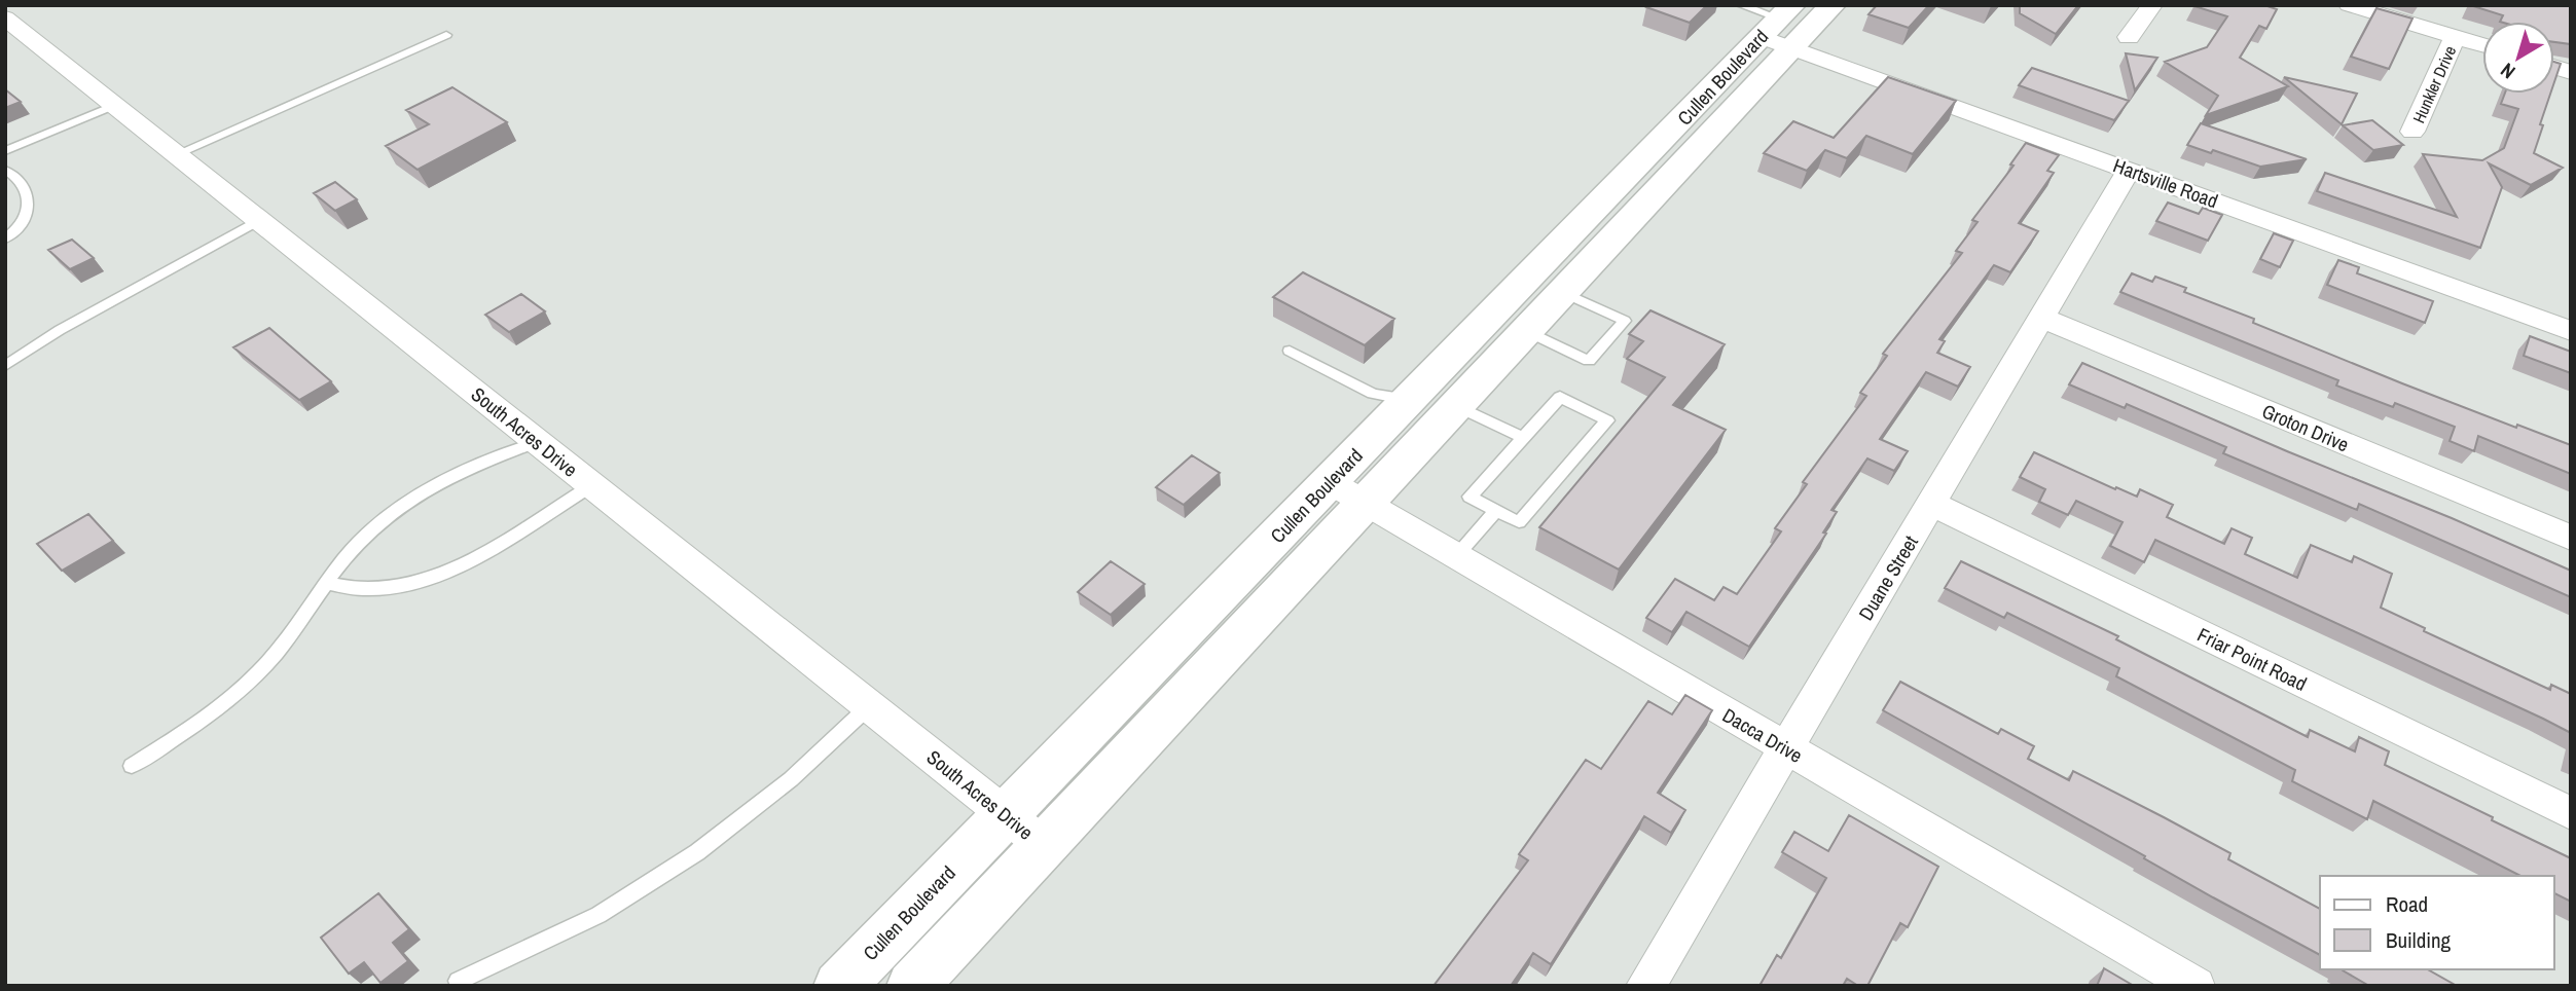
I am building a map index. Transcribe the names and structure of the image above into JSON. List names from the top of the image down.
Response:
{
  "streets": {
    "main road": ["Cullen Boulevard"],
    "street": [
      "Hunkler Drive",
      "Hartsville Road",
      "Groton Drive",
      "South Acres Drive",
      "Duane Street",
      "Friar Point Road",
      "Dacca Drive"
    ]
  },
  "crossings": [
    ["Cullen Boulevard", "Hartsville Road"],
    ["Cullen Boulevard", "South Acres Drive"],
    ["Cullen Boulevard", "Dacca Drive"],
    ["Hartsville Road", "Duane Street"],
    ["Groton Drive", "Duane Street"],
    ["Duane Street", "Friar Point Road"],
    ["Duane Street", "Dacca Drive"]
  ],
  "legend": ["Road", "Building"],
  "north": "bottom left"
}
